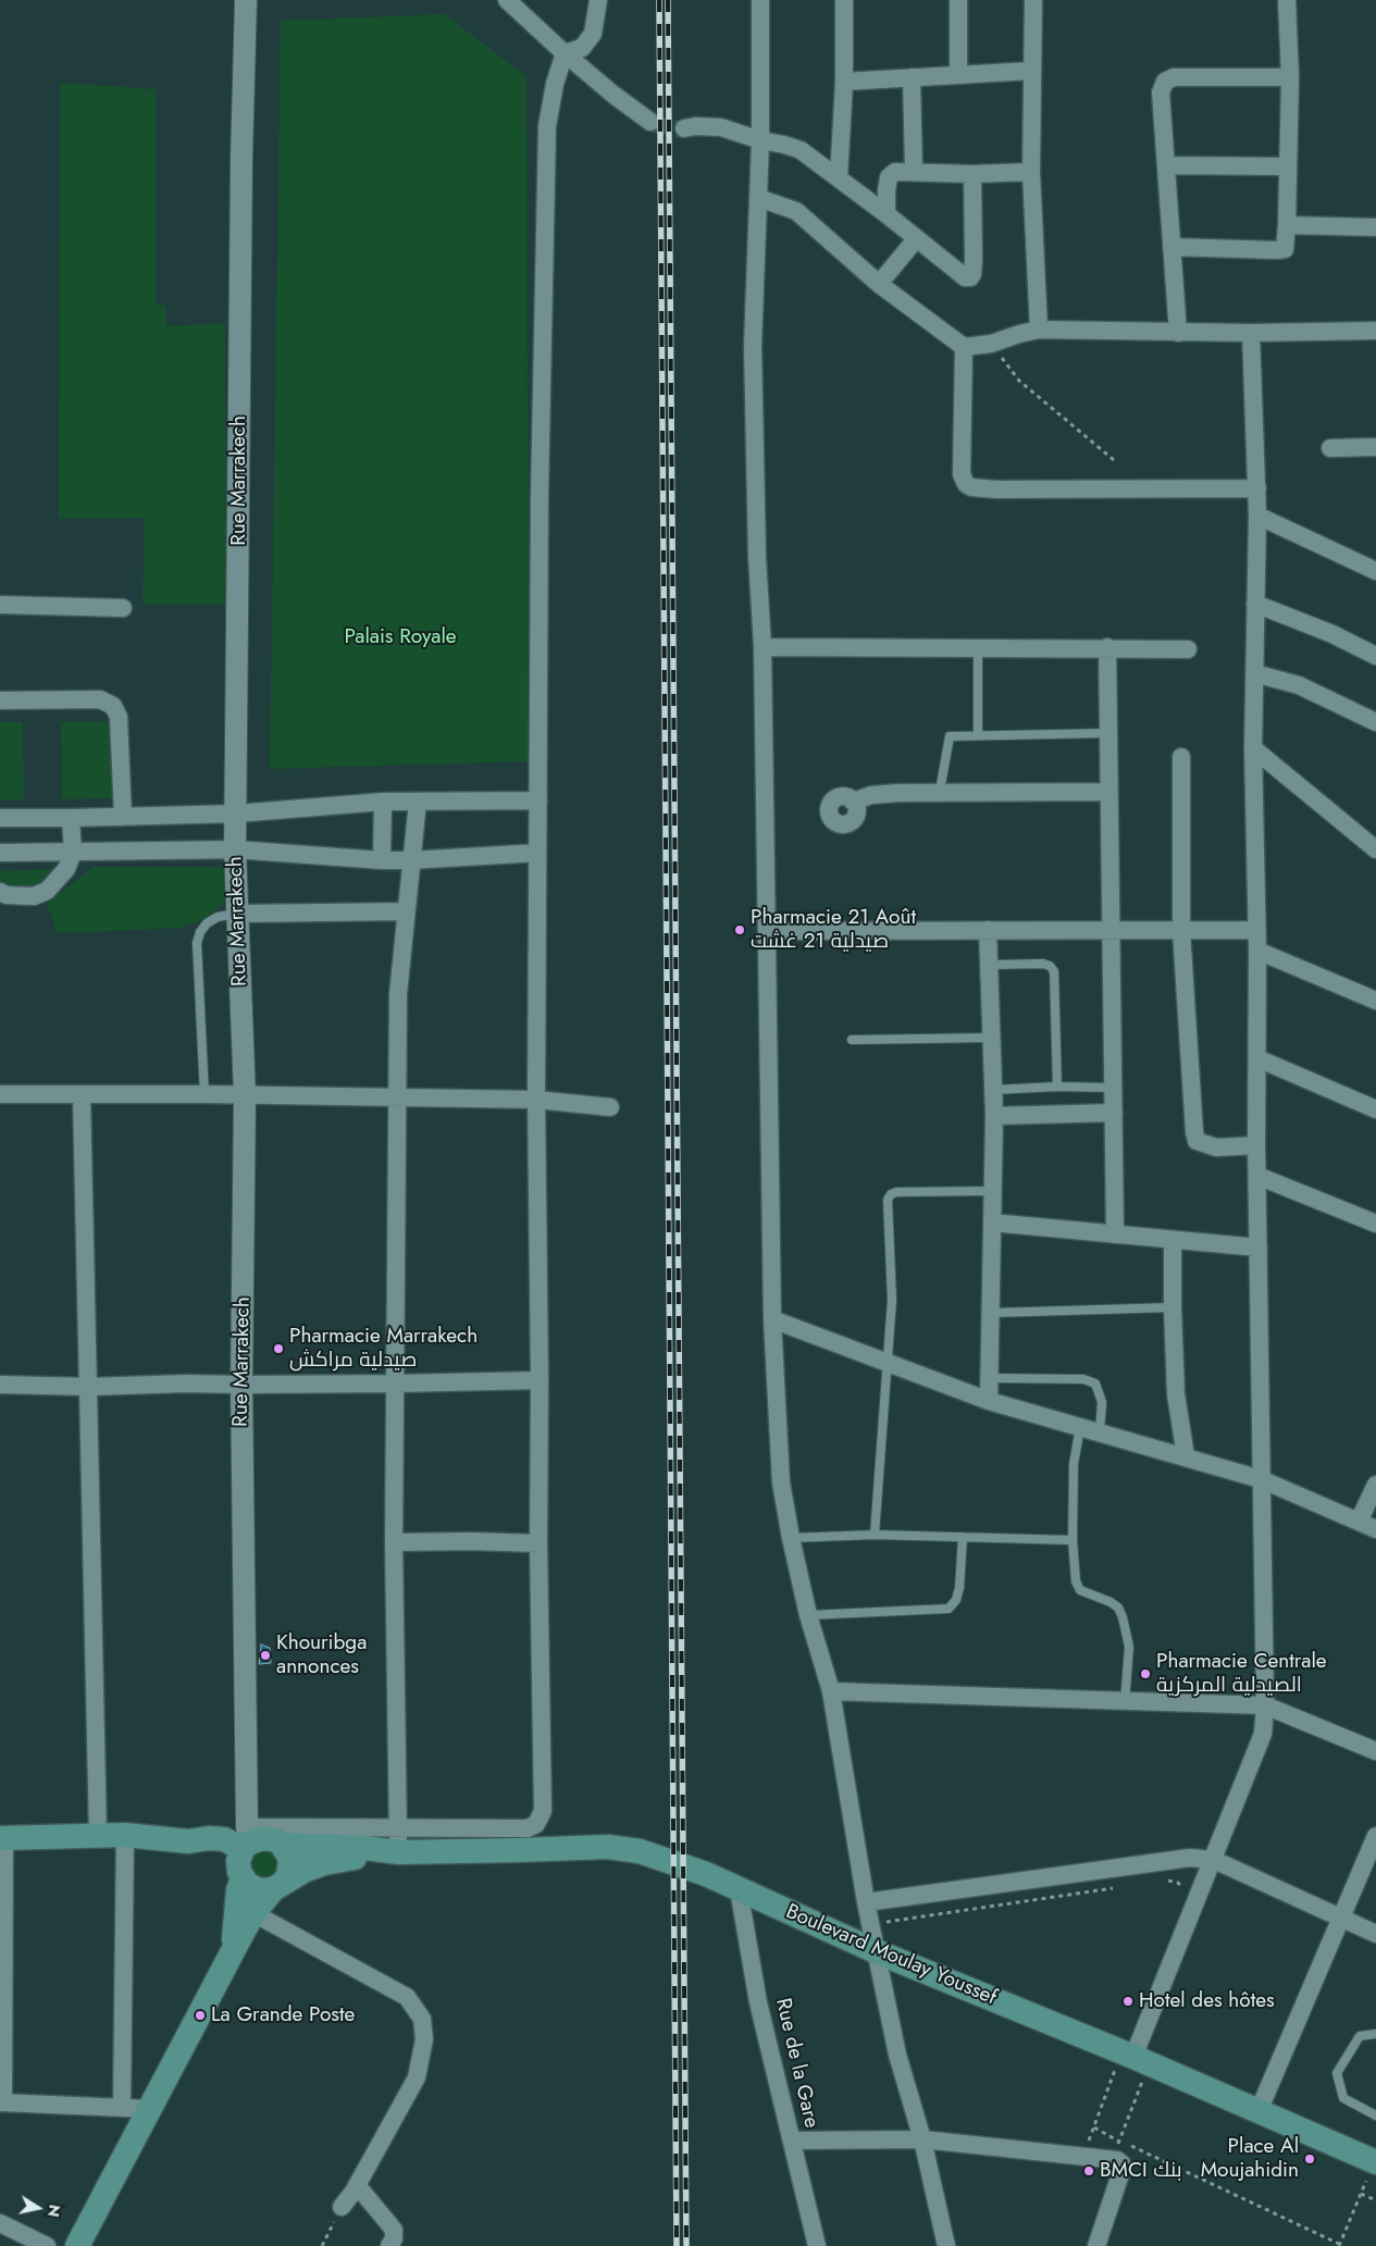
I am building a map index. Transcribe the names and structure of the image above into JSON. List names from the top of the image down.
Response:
{
  "streets": {
    "main road": ["Boulevard Moulay Youssef"],
    "street": ["Rue Marrakech", "Rue de la Gare"]
  },
  "crossings": [
    ["Boulevard Moulay Youssef", "Rue de la Gare"]
  ],
  "parks": ["Palais Royale"],
  "places": [
    "Pharmacie 21 Août صيدلية 21 غشت",
    "Pharmacie Marrakech صيدلية مراكش",
    "Khouribga annonces",
    "Pharmacie Centrale الصيدلية المركزية",
    "Hotel des hôtes",
    "La Grande Poste",
    "Place Al Moujahidin",
    "BMCI بنك"
  ],
  "north": "right"
}
